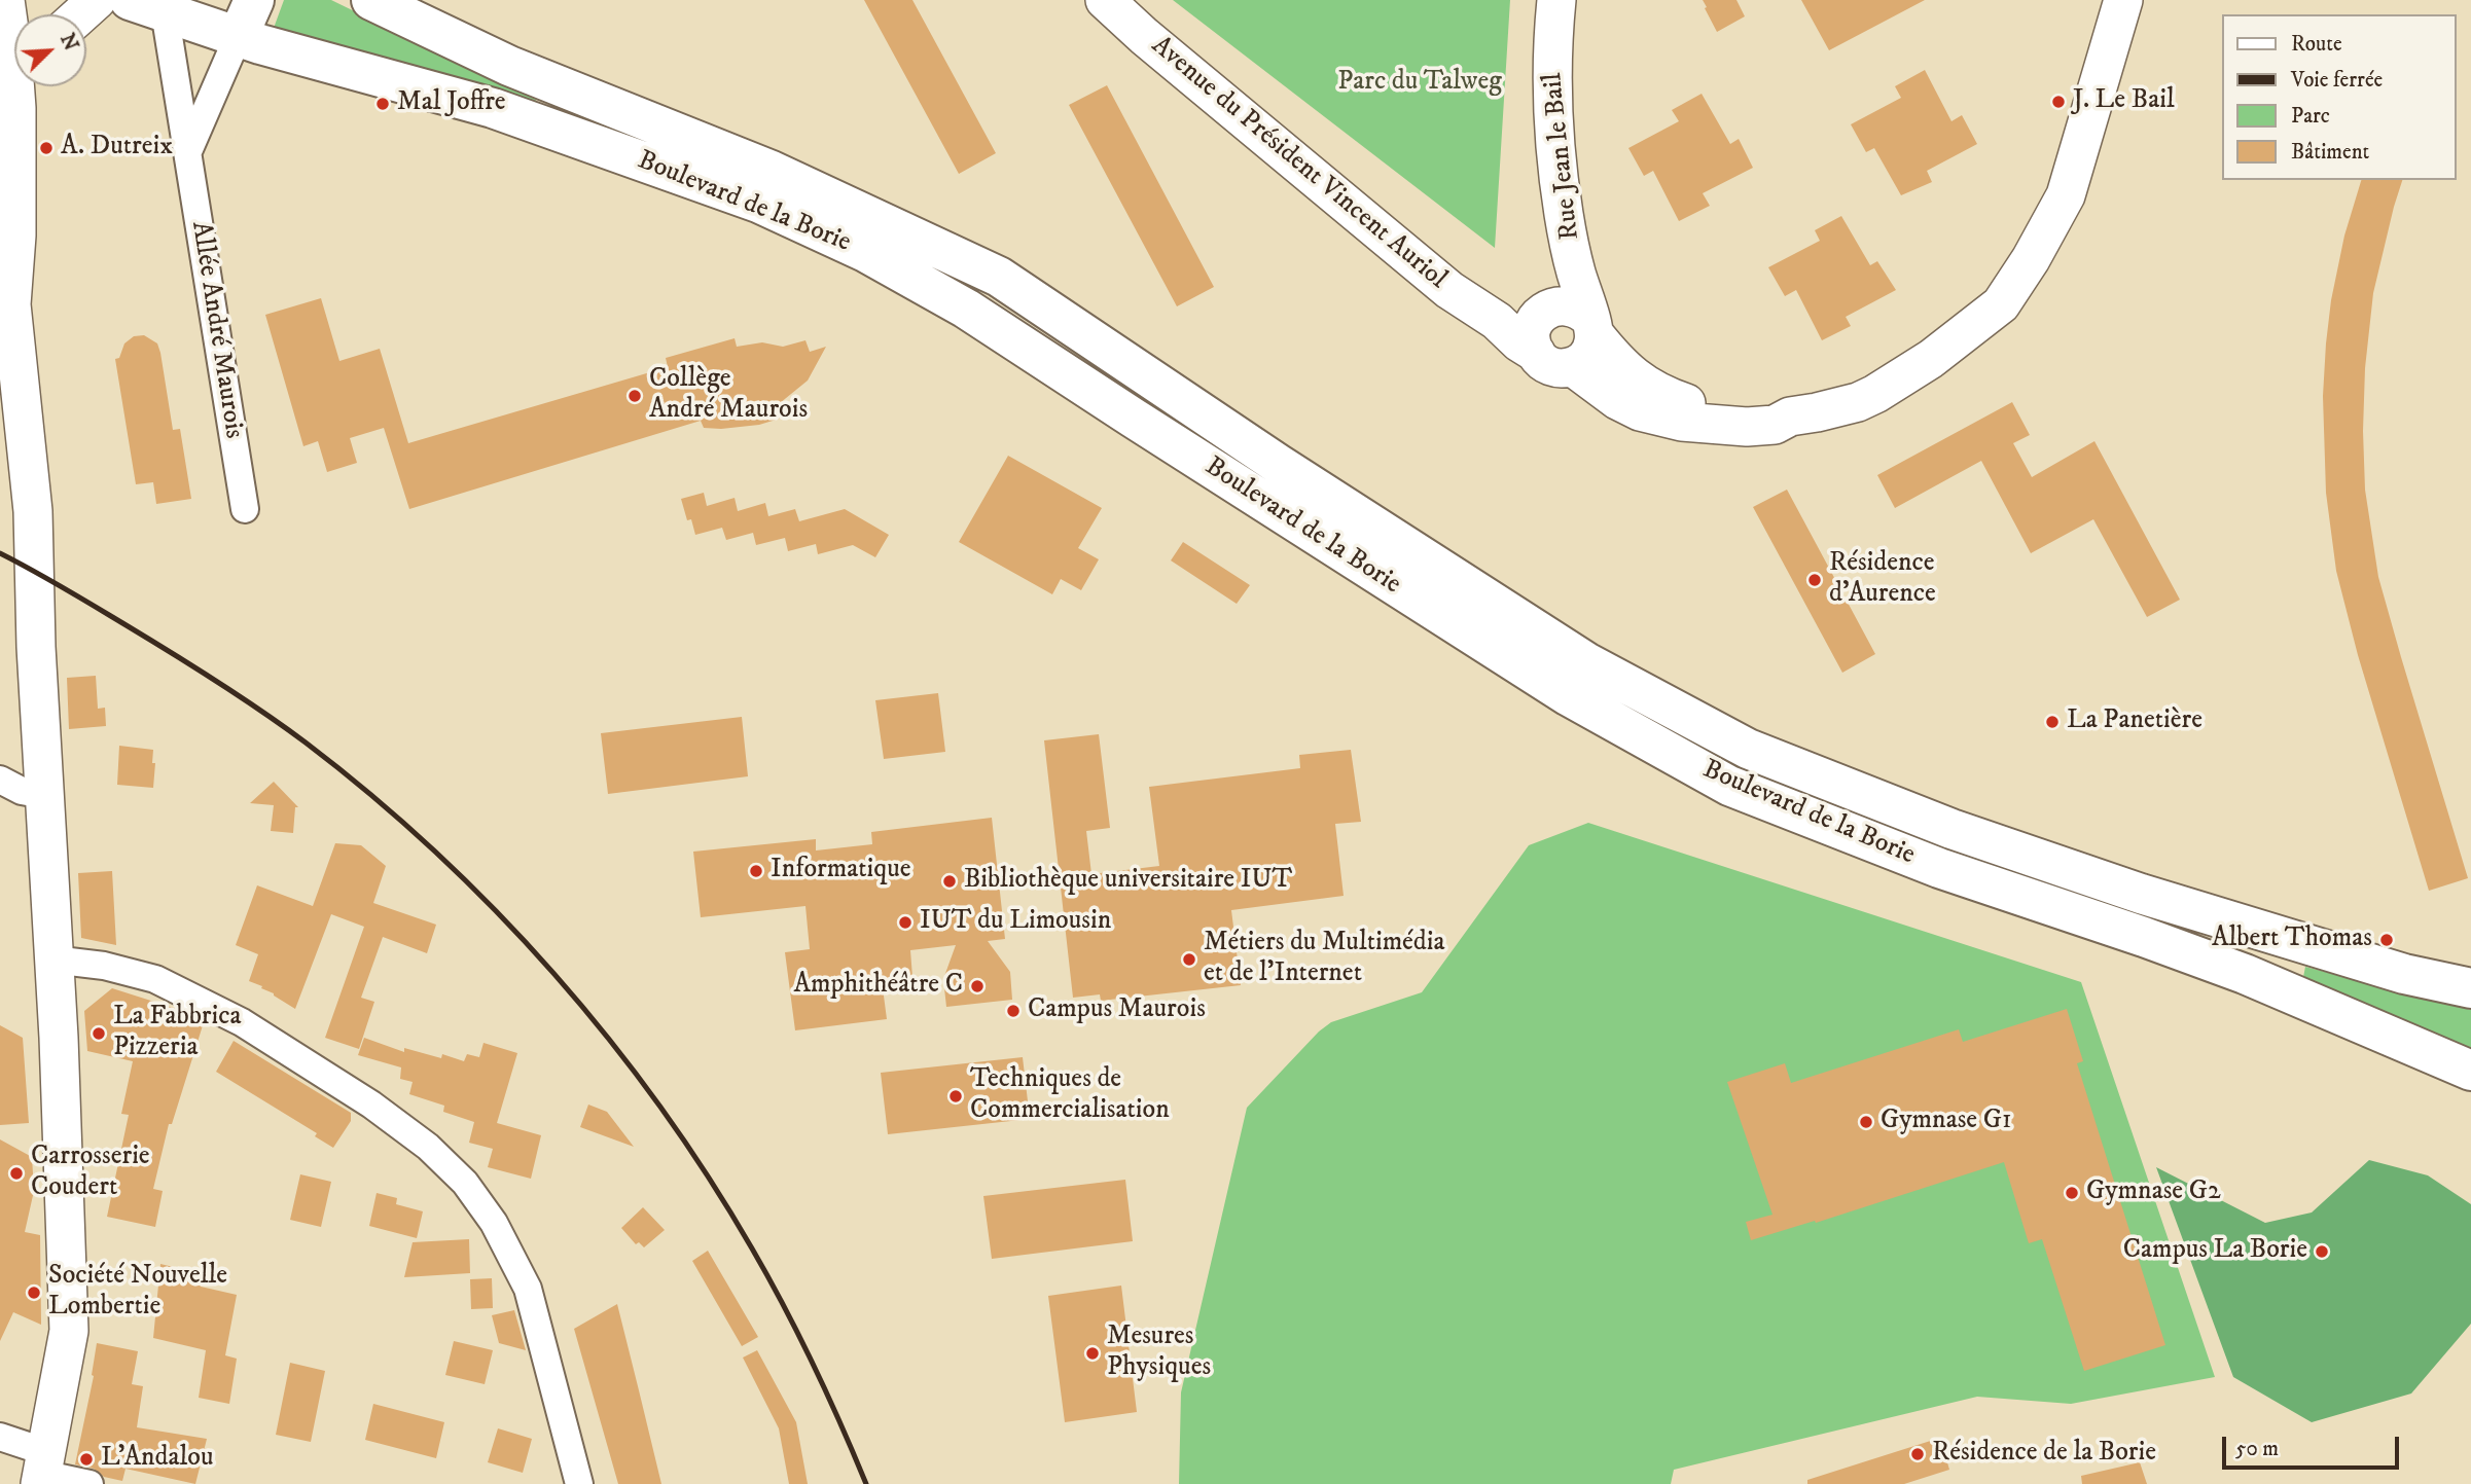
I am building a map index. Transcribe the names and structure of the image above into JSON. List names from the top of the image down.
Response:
{
  "streets": {
    "main road": ["Boulevard de la Borie"],
    "street": ["Rue Jean le Bail", "Avenue du Président Vincent Auriol", "Allée André Maurois"]
  },
  "crossings": [
    ["Rue Jean le Bail", "Avenue du Président Vincent Auriol"],
    ["Boulevard de la Borie", "Allée André Maurois"]
  ],
  "parks": ["Parc du Talweg"],
  "places": [
    "J. Le Bail",
    "Mal Joffre",
    "A. Dutreix",
    "Collège André Maurois",
    "Résidence d'Aurence",
    "La Panetière",
    "Informatique",
    "Bibliothèque universitaire IUT",
    "IUT du Limousin",
    "Albert Thomas",
    "Métiers du Multimédia et de l'Internet",
    "Amphithéâtre C",
    "Campus Maurois",
    "La Fabbrica Pizzeria",
    "Techniques de Commercialisation",
    "Gymnase G1",
    "Carrosserie Coudert",
    "Gymnase G2",
    "Campus La Borie",
    "Société Nouvelle Lombertie",
    "Mesures Physiques",
    "Résidence de la Borie",
    "L'Andalou"
  ],
  "legend": [
    "Route",
    "Voie ferrée",
    "Parc",
    "Bâtiment"
  ],
  "scale_bar": "50 m",
  "north": "top right"
}
